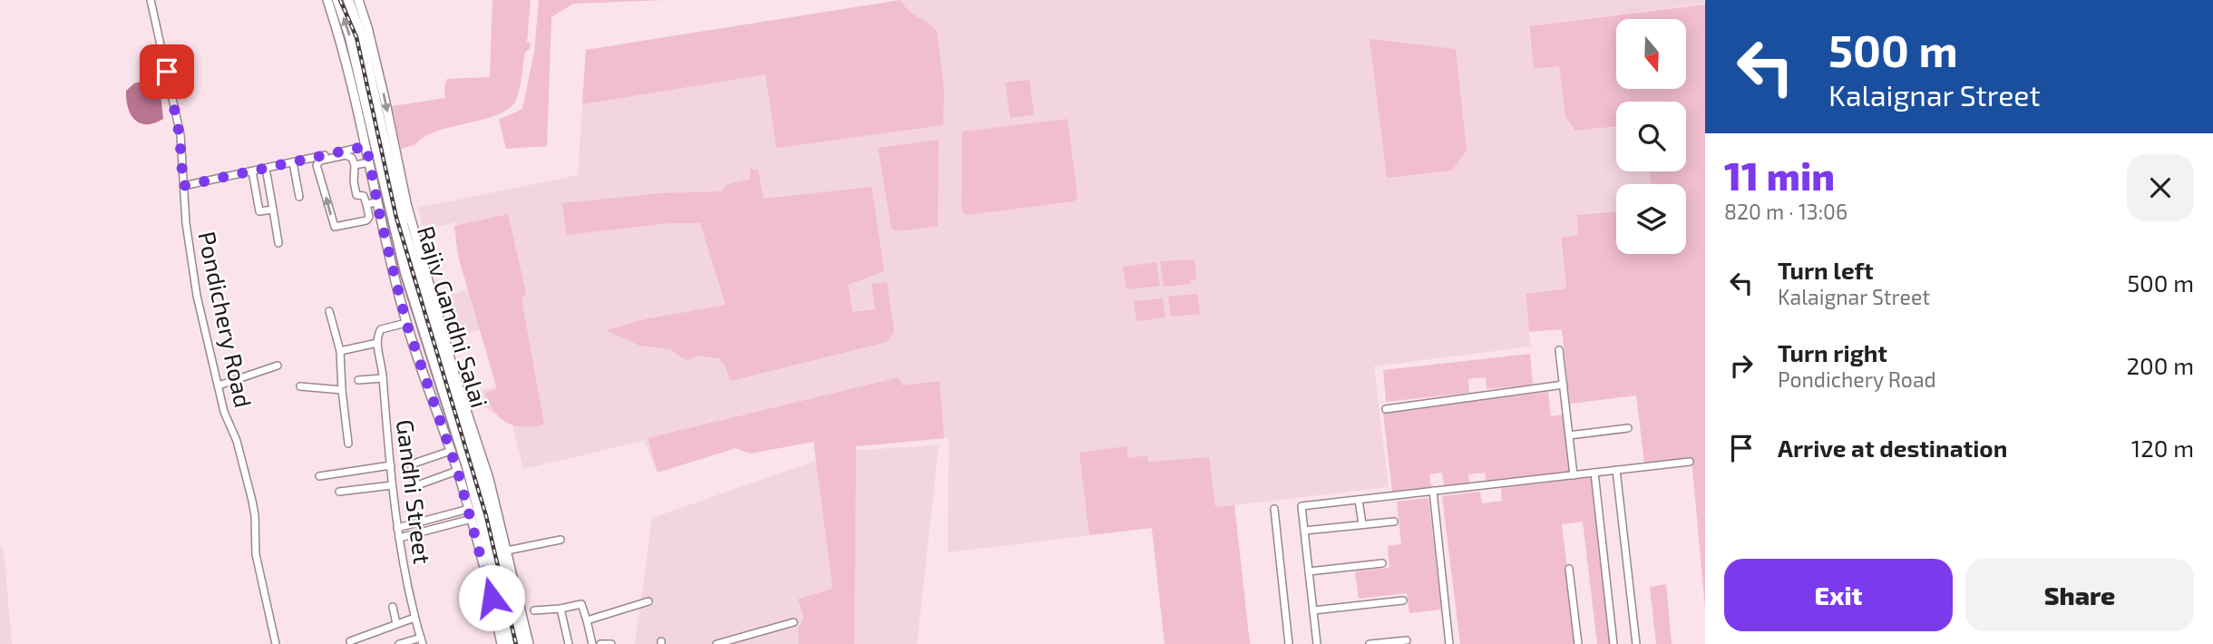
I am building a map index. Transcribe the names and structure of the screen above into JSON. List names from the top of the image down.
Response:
{
  "streets": {
    "main road": ["Rajiv Gandhi Salai"],
    "street": ["Pondichery Road", "Gandhi Street"]
  },
  "north": "bottom",
  "page": {
    "turn": ["500 m", "Kalaignar Street"],
    "heading": ["11 min", "820 m · 13:06"],
    "list": [
      {
        "name": "Turn left",
        "note": "Kalaignar Street",
        "value": "500 m"
      },
      {
        "name": "Turn right",
        "note": "Pondichery Road",
        "value": "200 m"
      },
      {
        "name": "Arrive at destination",
        "value": "120 m"
      }
    ],
    "buttons": ["Exit", "Share"]
  }
}
